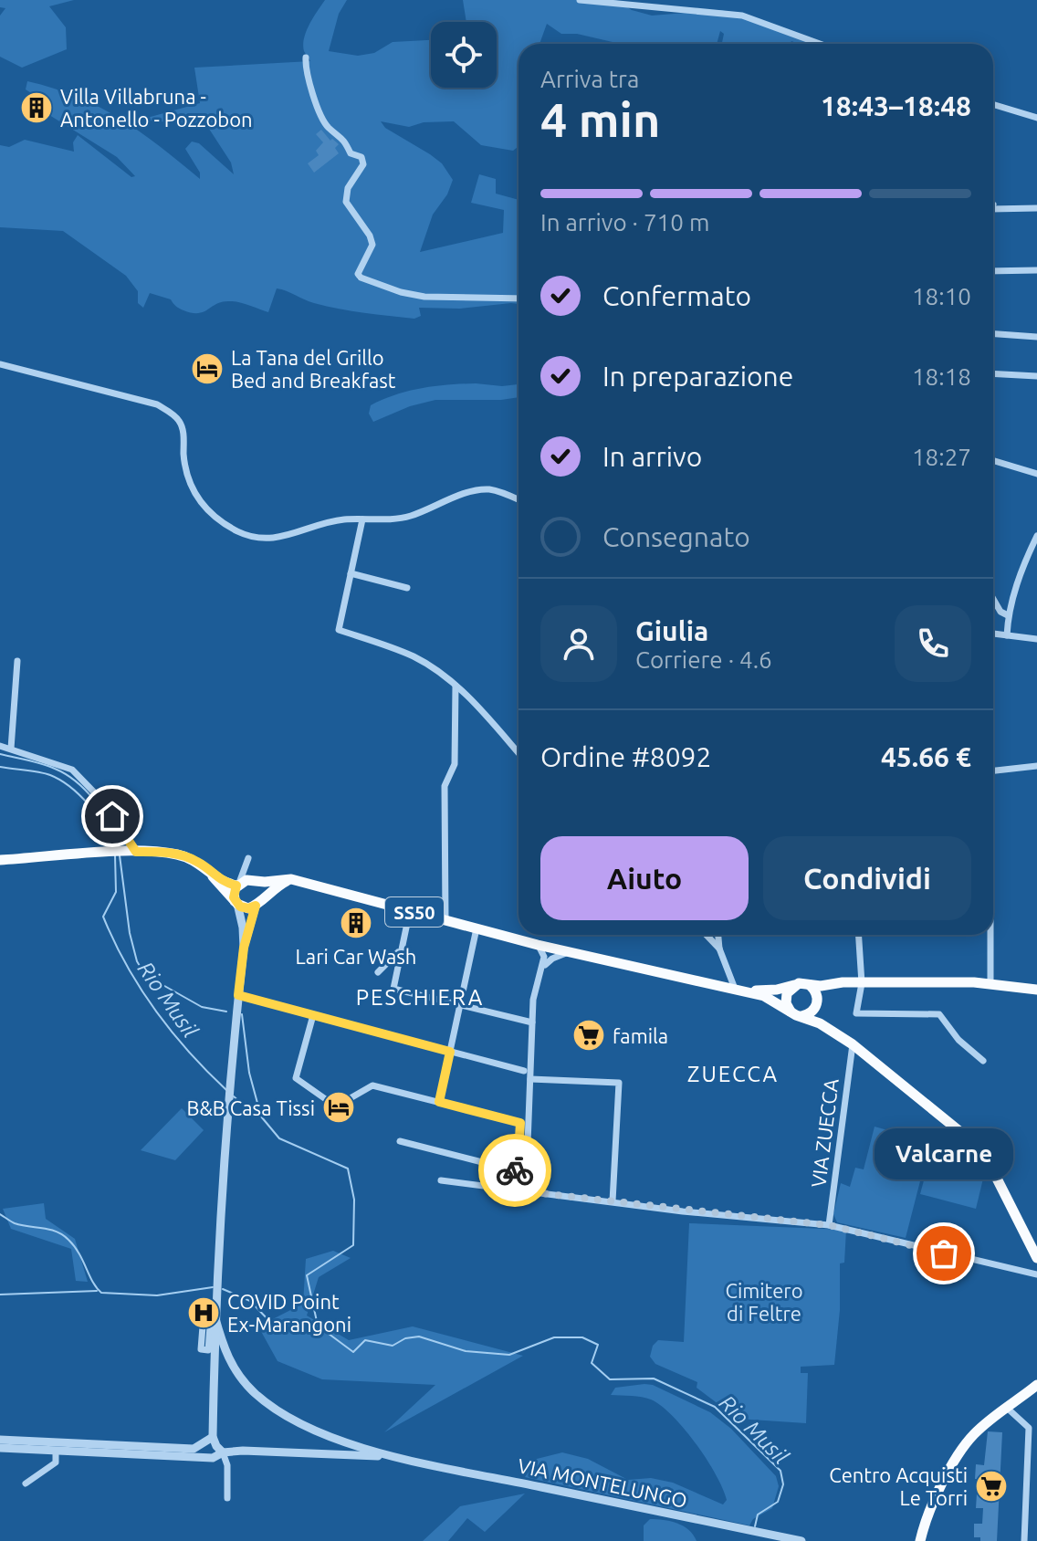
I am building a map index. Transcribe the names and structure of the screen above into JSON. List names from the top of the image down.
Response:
{
  "streets": {
    "main road": ["SS50"],
    "street": ["VIA ZUECCA", "VIA MONTELUNGO"]
  },
  "districts": ["PESCHIERA", "ZUECCA"],
  "water": ["Rio Musil"],
  "parks": ["Cimitero di Feltre"],
  "places": {
    "building": ["Villa Villabruna - Antonello - Pozzobon", "Lari Car Wash"],
    "hotel": ["La Tana del Grillo Bed and Breakfast", "B&B Casa Tissi"],
    "supermarket": ["famila", "Centro Acquisti Le Torri"],
    "other": ["Valcarne"],
    "hospital": ["COVID Point Ex-Marangoni"]
  },
  "page": {
    "heading": ["4 min", "Arriva tra", "18:43–18:48"],
    "panel": [
      "Giulia",
      "Corriere · 4.6",
      "Ordine #8092",
      "45.66 €"
    ],
    "bar": "In arrivo · 710 m",
    "list": [
      ["Confermato", "18:10"],
      ["In preparazione", "18:18"],
      ["In arrivo", "18:27"],
      "Consegnato"
    ],
    "buttons": ["Aiuto", "Condividi"],
    "bubble": "Valcarne"
  }
}
